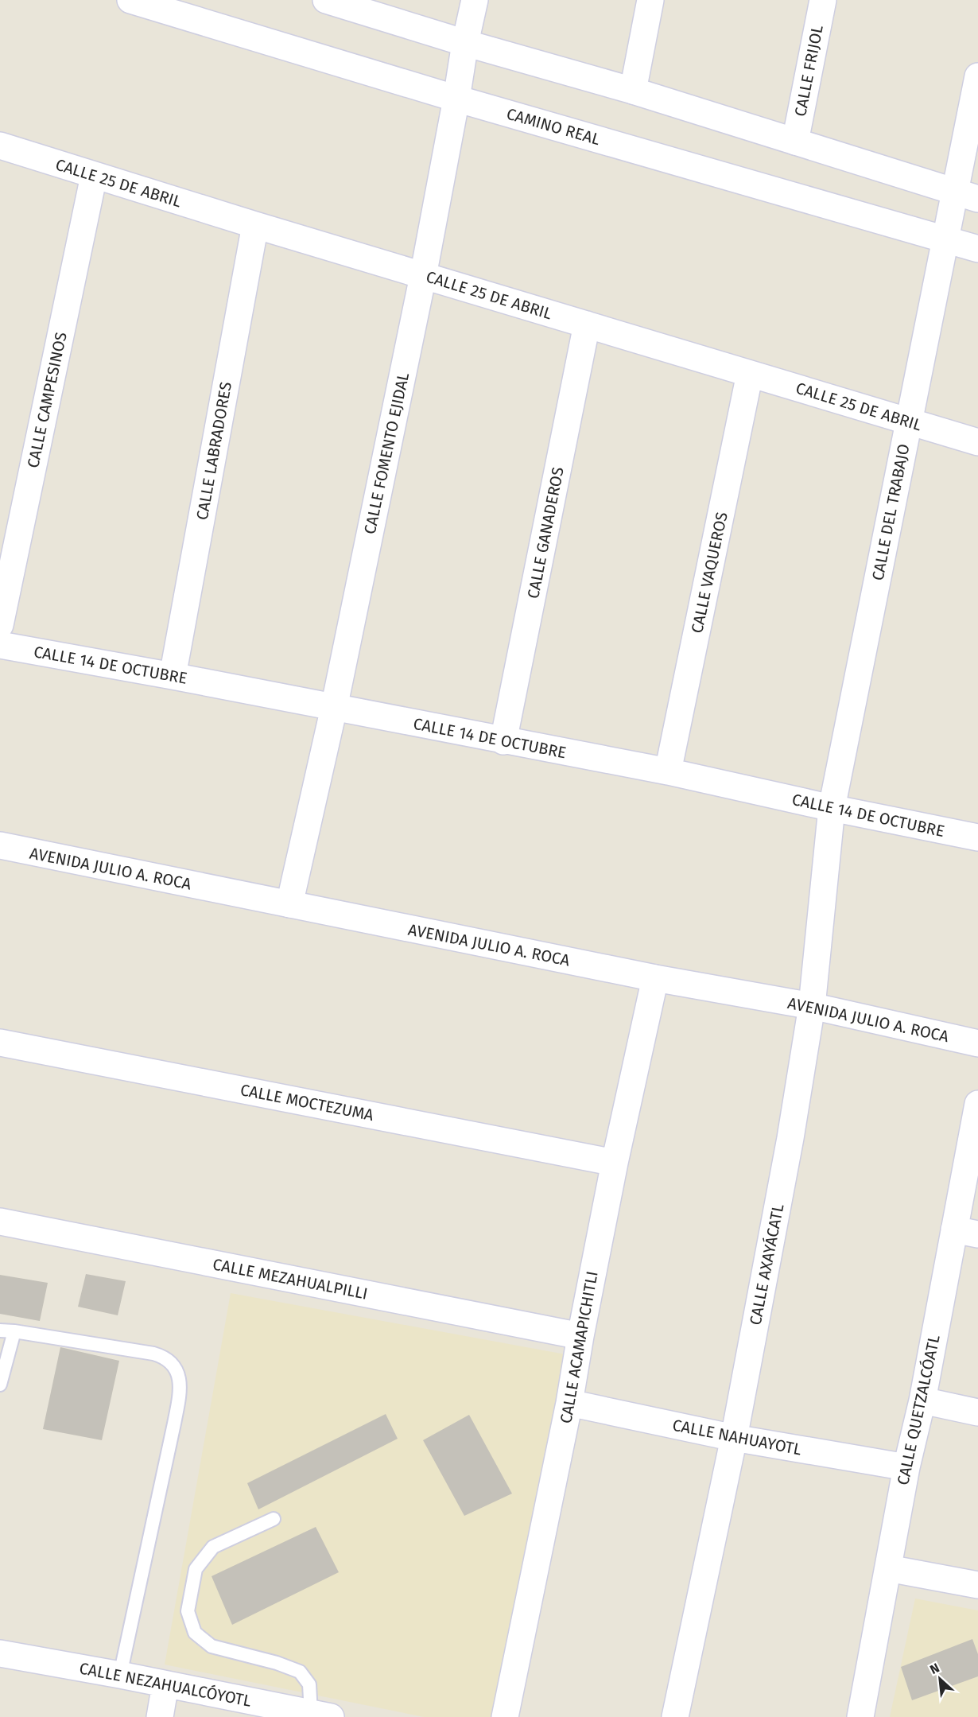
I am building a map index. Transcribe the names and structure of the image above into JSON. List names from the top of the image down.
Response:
{
  "streets": {
    "street": [
      "CALLE FRIJOL",
      "CAMINO REAL",
      "CALLE 25 DE ABRIL",
      "CALLE CAMPESINOS",
      "CALLE LABRADORES",
      "CALLE FOMENTO EJIDAL",
      "CALLE DEL TRABAJO",
      "CALLE GANADEROS",
      "CALLE VAQUEROS",
      "CALLE 14 DE OCTUBRE",
      "AVENIDA JULIO A. ROCA",
      "CALLE MOCTEZUMA",
      "CALLE AXAYÁCATL",
      "CALLE MEZAHUALPILLI",
      "CALLE ACAMAPICHITLI",
      "CALLE QUETZALCÓATL",
      "CALLE NAHUAYOTL",
      "CALLE NEZAHUALCÓYOTL"
    ]
  },
  "crossings": [
    ["CAMINO REAL", "CALLE FOMENTO EJIDAL"],
    ["CAMINO REAL", "CALLE DEL TRABAJO"],
    ["CALLE 25 DE ABRIL", "CALLE CAMPESINOS"],
    ["CALLE 25 DE ABRIL", "CALLE LABRADORES"],
    ["CALLE 25 DE ABRIL", "CALLE FOMENTO EJIDAL"],
    ["CALLE 25 DE ABRIL", "CALLE DEL TRABAJO"],
    ["CALLE 25 DE ABRIL", "CALLE GANADEROS"],
    ["CALLE 25 DE ABRIL", "CALLE VAQUEROS"],
    ["CALLE LABRADORES", "CALLE 14 DE OCTUBRE"],
    ["CALLE FOMENTO EJIDAL", "CALLE 14 DE OCTUBRE"],
    ["CALLE FOMENTO EJIDAL", "AVENIDA JULIO A. ROCA"],
    ["CALLE DEL TRABAJO", "CALLE 14 DE OCTUBRE"],
    ["CALLE DEL TRABAJO", "CALLE AXAYÁCATL"],
    ["CALLE GANADEROS", "CALLE 14 DE OCTUBRE"],
    ["CALLE VAQUEROS", "CALLE 14 DE OCTUBRE"],
    ["CALLE 14 DE OCTUBRE", "CALLE AXAYÁCATL"],
    ["AVENIDA JULIO A. ROCA", "CALLE AXAYÁCATL"],
    ["AVENIDA JULIO A. ROCA", "CALLE ACAMAPICHITLI"],
    ["CALLE MOCTEZUMA", "CALLE ACAMAPICHITLI"],
    ["CALLE AXAYÁCATL", "CALLE NAHUAYOTL"],
    ["CALLE MEZAHUALPILLI", "CALLE ACAMAPICHITLI"],
    ["CALLE ACAMAPICHITLI", "CALLE NAHUAYOTL"],
    ["CALLE QUETZALCÓATL", "CALLE NAHUAYOTL"]
  ],
  "north": "top left"
}
